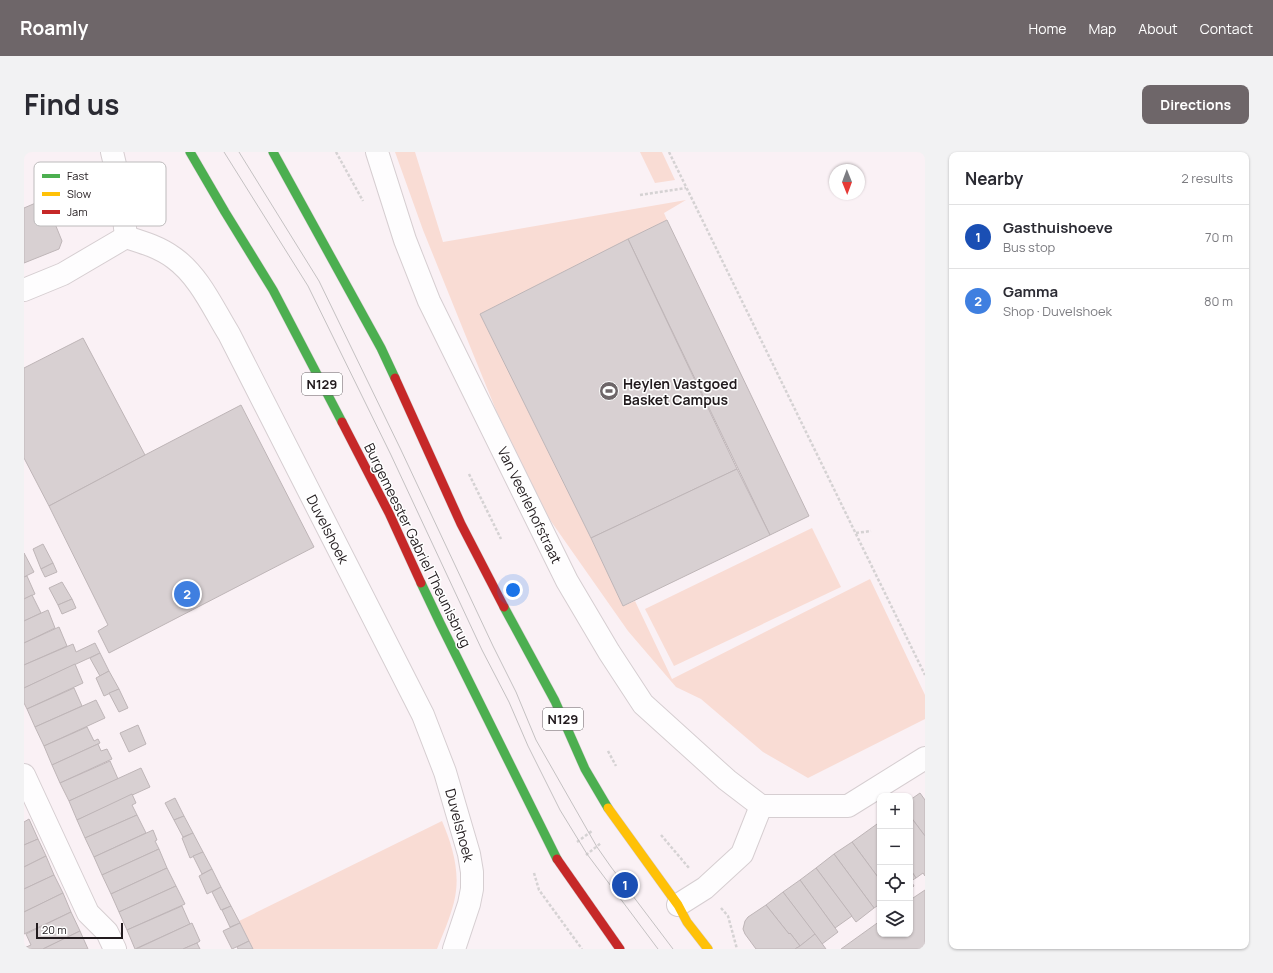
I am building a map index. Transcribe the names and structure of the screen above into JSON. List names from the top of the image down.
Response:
{
  "streets": {
    "main road": ["N129", "Burgemeester Gabriel Theunisbrug"],
    "street": ["Van Veerlehofstraat", "Duvelshoek"]
  },
  "places": {
    "sports": ["Heylen Vastgoed Basket Campus"]
  },
  "legend": ["Fast", "Slow", "Jam"],
  "scale_bar": "20 m",
  "north": "bottom",
  "page": {
    "header": "Roamly",
    "nav": [
      "Home",
      "Map",
      "About",
      "Contact"
    ],
    "title": "Find us",
    "buttons": "Directions",
    "heading": ["Nearby", "2 results"],
    "list": [
      {
        "mark": "1",
        "name": "Gasthuishoeve",
        "note": "Bus stop",
        "value": "70 m"
      },
      {
        "mark": "2",
        "name": "Gamma",
        "note": "Shop · Duvelshoek",
        "value": "80 m"
      }
    ],
    "pins": ["2", "1"],
    "map_buttons": ["+", "−"],
    "scale": "20 m"
  }
}
